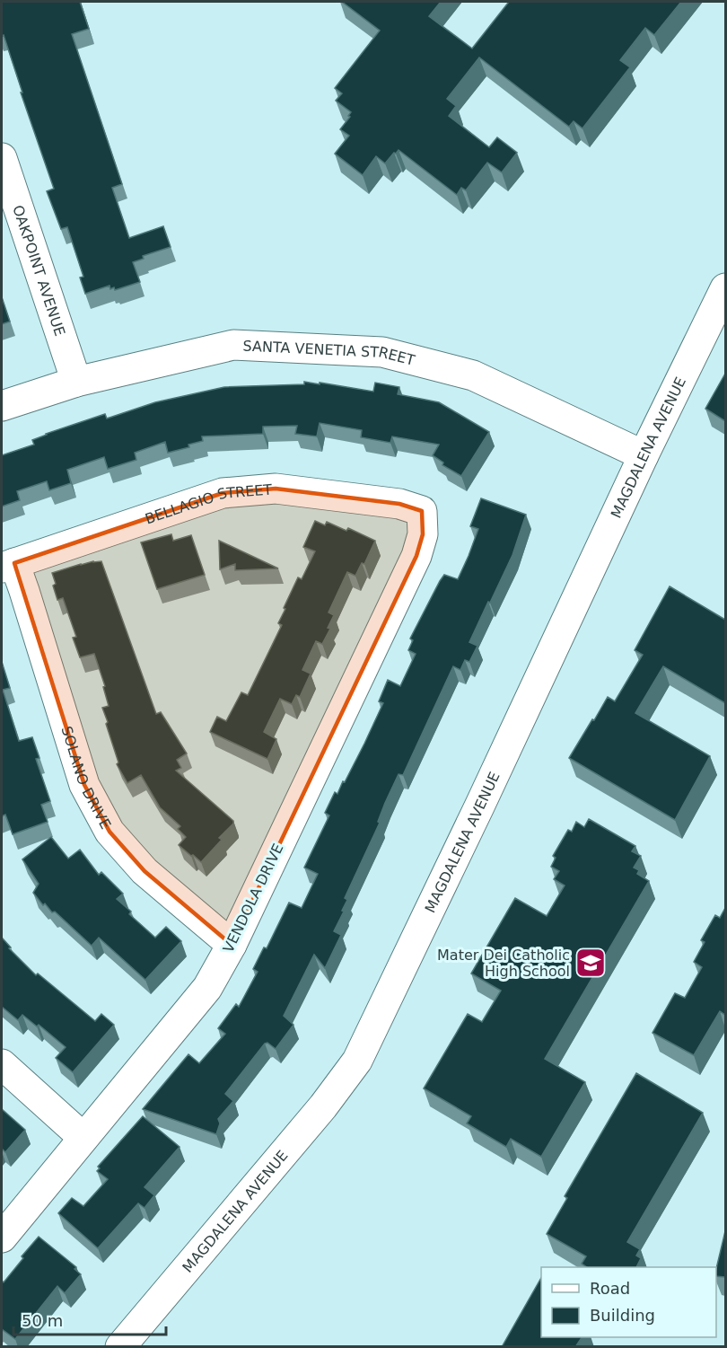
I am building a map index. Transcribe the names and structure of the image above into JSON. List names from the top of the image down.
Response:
{
  "streets": {
    "street": [
      "OAKPOINT AVENUE",
      "SANTA VENETIA STREET",
      "MAGDALENA AVENUE",
      "BELLAGIO STREET",
      "SOLANO DRIVE",
      "VENDOLA DRIVE"
    ]
  },
  "crossings": [
    ["OAKPOINT AVENUE", "SANTA VENETIA STREET"],
    ["SANTA VENETIA STREET", "MAGDALENA AVENUE"],
    ["BELLAGIO STREET", "SOLANO DRIVE"],
    ["BELLAGIO STREET", "VENDOLA DRIVE"],
    ["SOLANO DRIVE", "VENDOLA DRIVE"]
  ],
  "places": {
    "school or university": ["Mater Dei Catholic High School"]
  },
  "legend": ["Road", "Building"],
  "scale_bar": "50 m"
}
